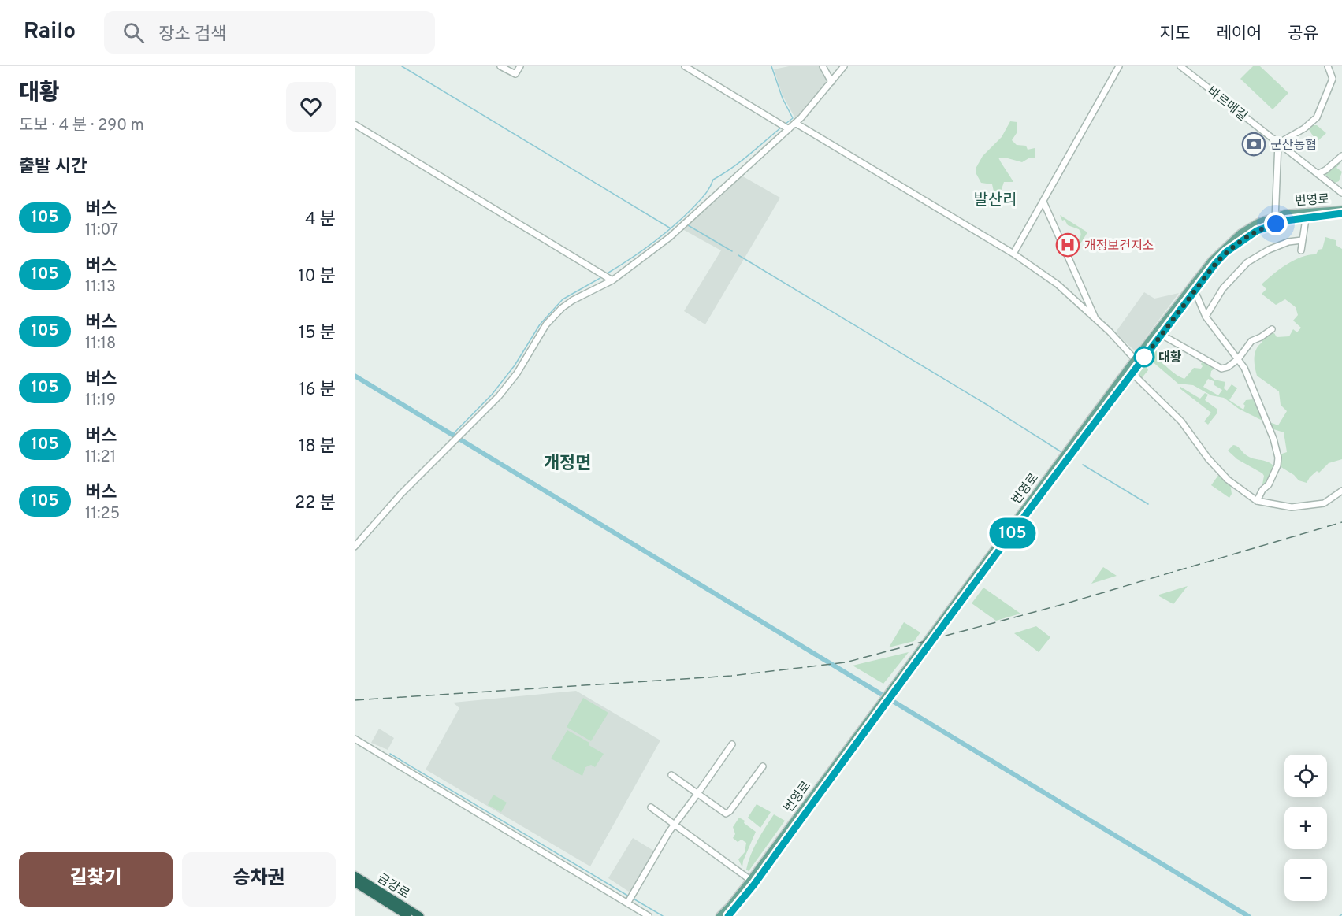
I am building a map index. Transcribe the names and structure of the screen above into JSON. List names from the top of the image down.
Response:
{
  "streets": {
    "highway": ["금강로"],
    "main road": ["번영로"],
    "street": ["바르메길"]
  },
  "districts": ["발산리", "개정면"],
  "places": {
    "bank": ["군산농협"],
    "hospital": ["개정보건지소"],
    "other": ["대황"]
  },
  "lines": ["bus line 105"],
  "page": {
    "header": "Railo",
    "search": "장소 검색",
    "nav": ["지도", "레이어", "공유"],
    "heading": [
      ["대황", "도보 · 4 분 · 290 m"],
      "출발 시간"
    ],
    "on_map": "105",
    "list": [
      {
        "mark": "105",
        "name": "버스",
        "note": "11:07",
        "value": "4 분"
      },
      {
        "mark": "105",
        "name": "버스",
        "note": "11:13",
        "value": "10 분"
      },
      {
        "mark": "105",
        "name": "버스",
        "note": "11:18",
        "value": "15 분"
      },
      {
        "mark": "105",
        "name": "버스",
        "note": "11:19",
        "value": "16 분"
      },
      {
        "mark": "105",
        "name": "버스",
        "note": "11:21",
        "value": "18 분"
      },
      {
        "mark": "105",
        "name": "버스",
        "note": "11:25",
        "value": "22 분"
      }
    ],
    "map_buttons": ["+", "−"],
    "buttons": ["길찾기", "승차권"]
  }
}
